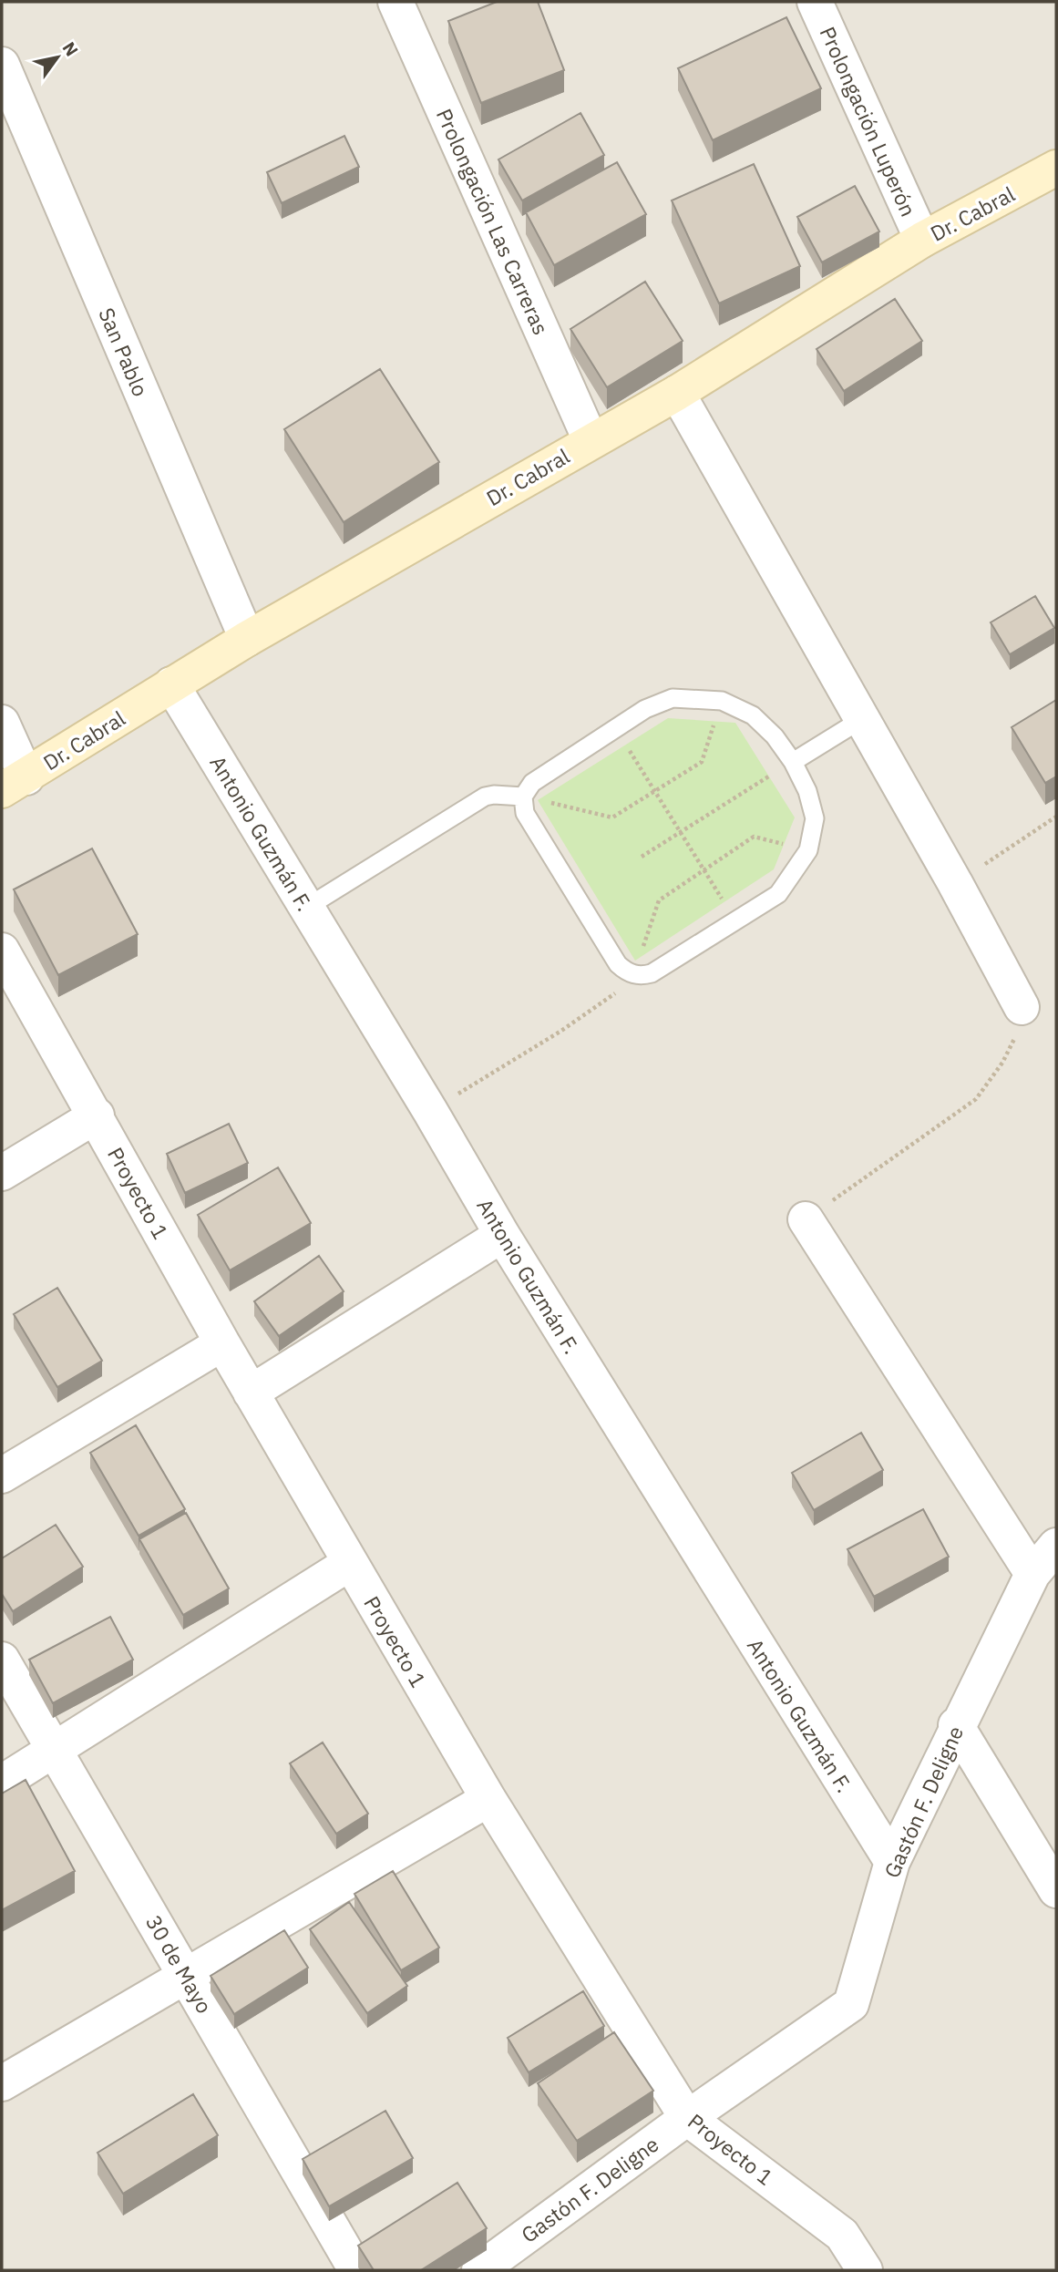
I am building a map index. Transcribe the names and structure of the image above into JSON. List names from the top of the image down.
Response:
{
  "streets": {
    "street": [
      "Prolongación Luperón",
      "Dr. Cabral",
      "Prolongación Las Carreras",
      "San Pablo",
      "Antonio Guzmán F.",
      "Proyecto 1",
      "Gastón F. Deligne",
      "30 de Mayo"
    ]
  },
  "crossings": [
    ["Prolongación Luperón", "Dr. Cabral"],
    ["Dr. Cabral", "Prolongación Las Carreras"],
    ["Dr. Cabral", "San Pablo"],
    ["Dr. Cabral", "Antonio Guzmán F."],
    ["Antonio Guzmán F.", "Gastón F. Deligne"],
    ["Proyecto 1", "Gastón F. Deligne"]
  ],
  "north": "top right"
}
